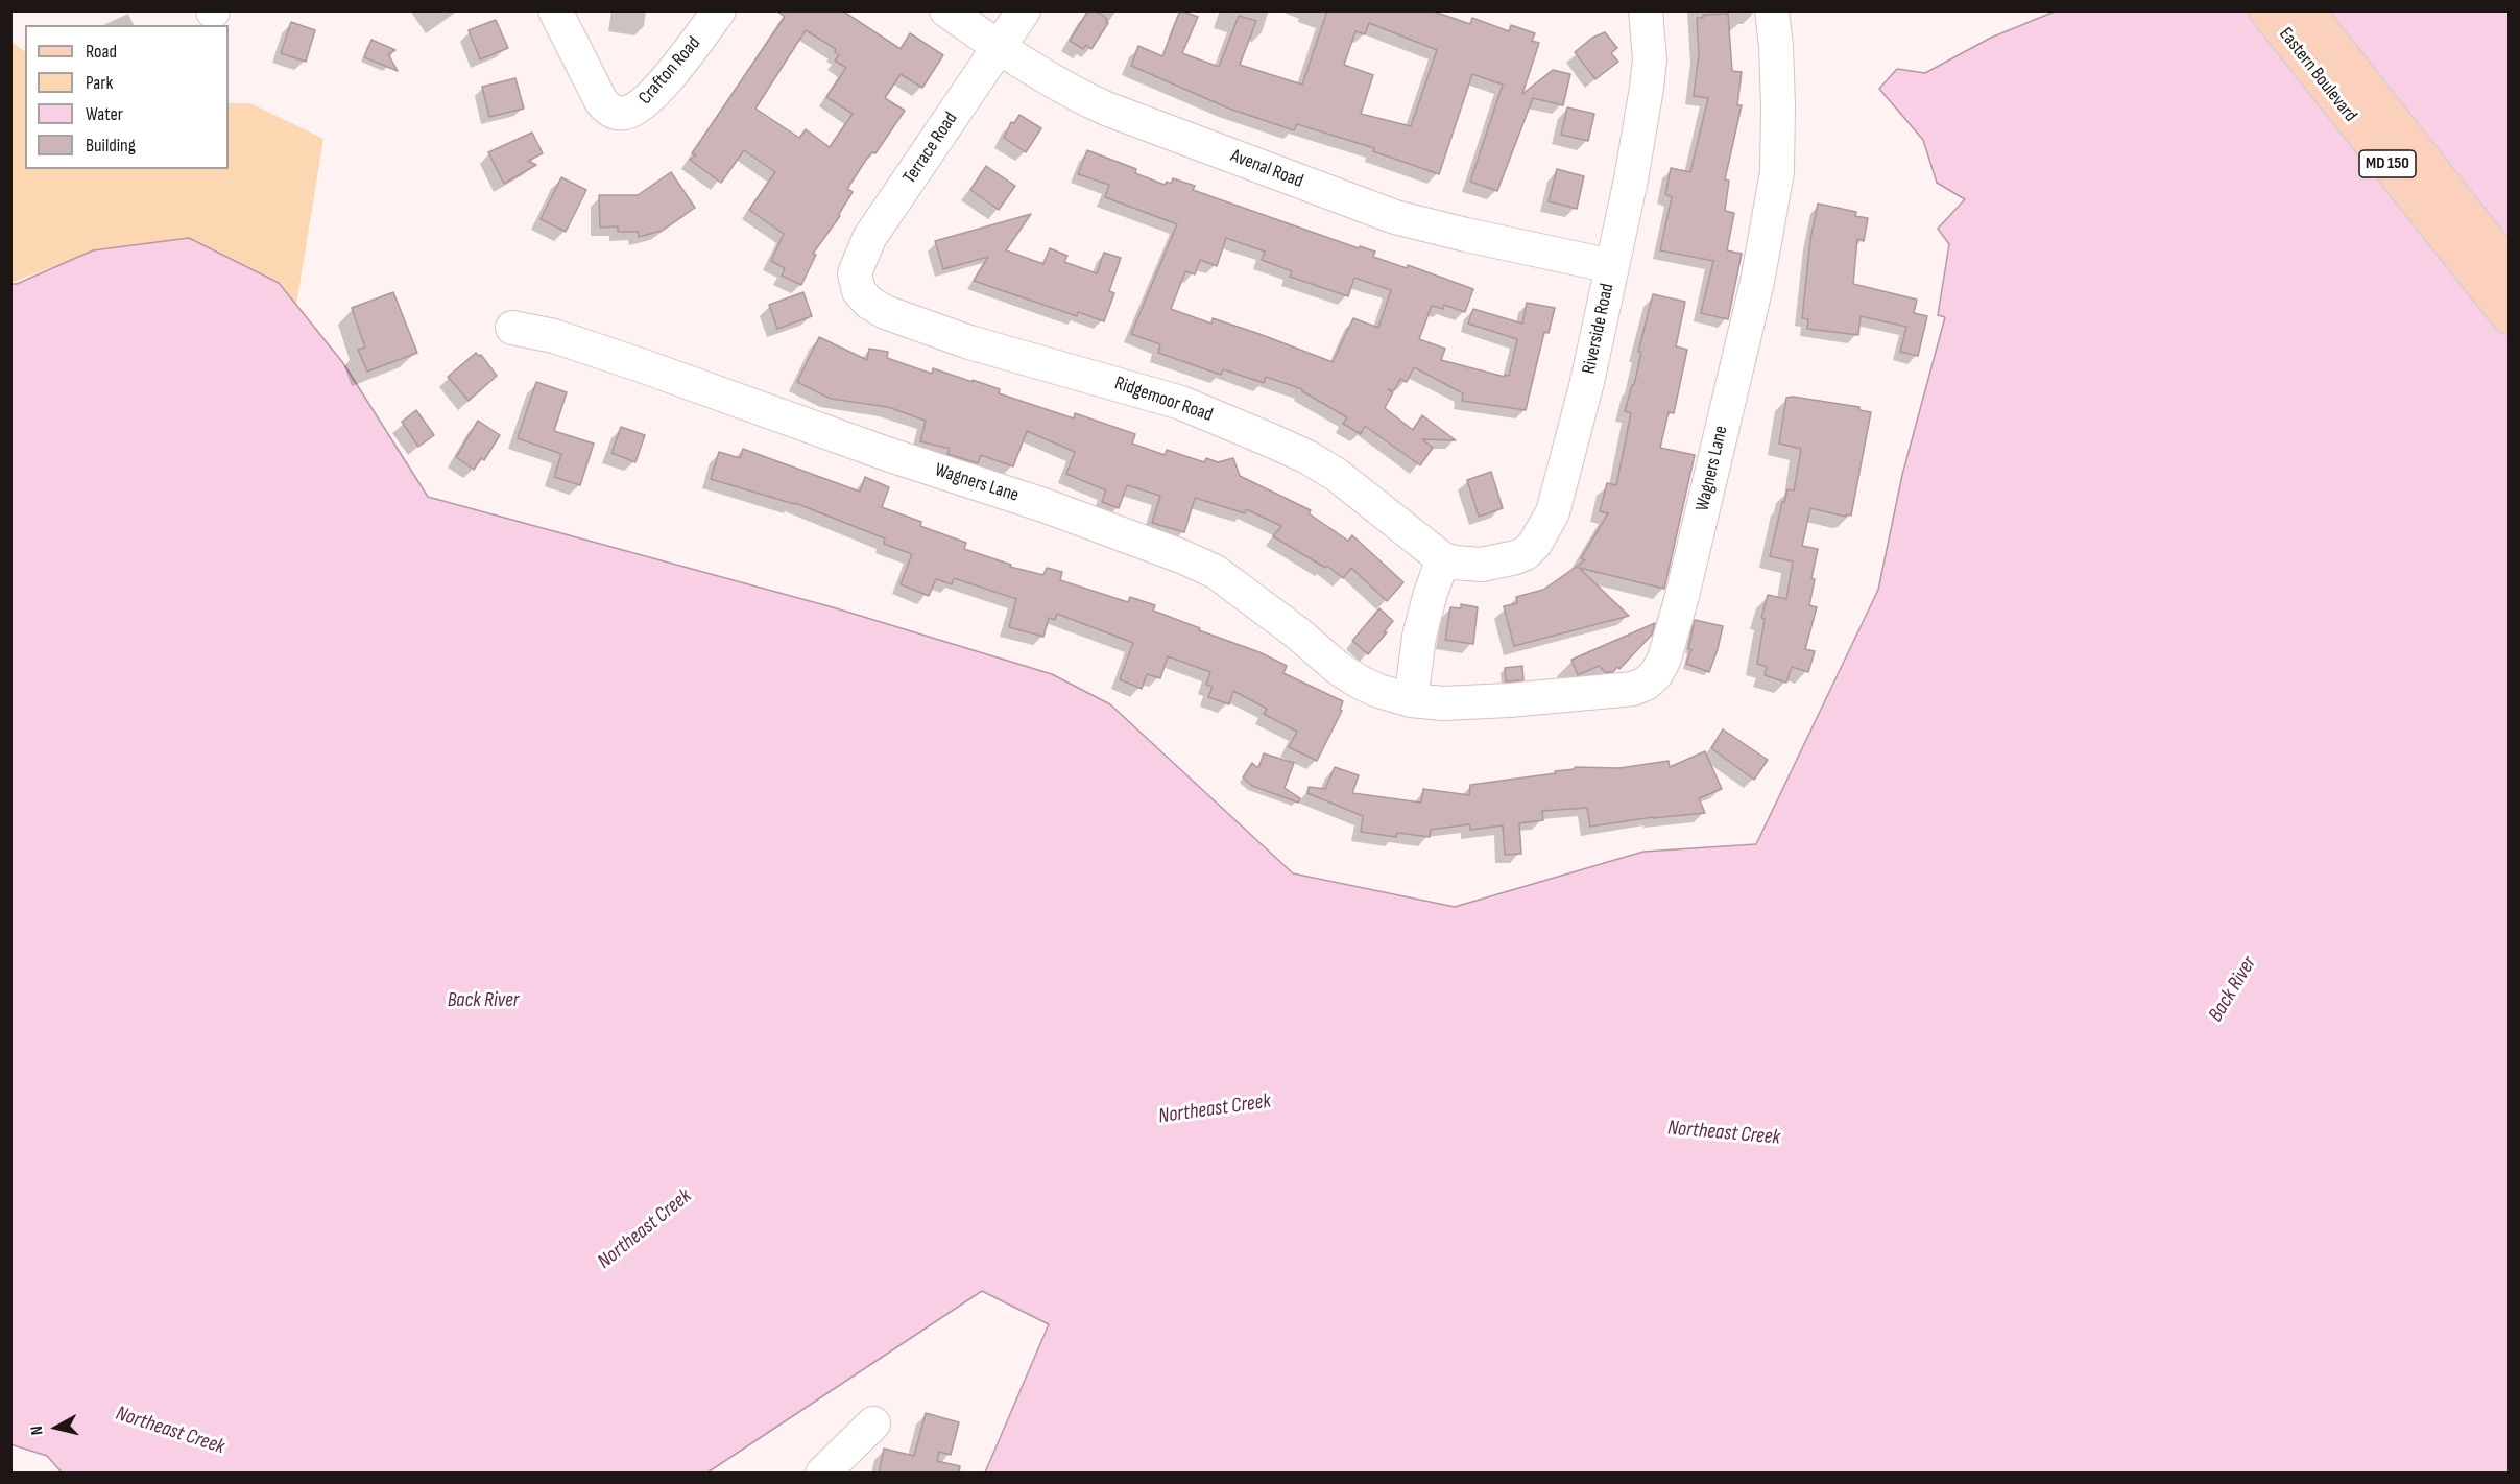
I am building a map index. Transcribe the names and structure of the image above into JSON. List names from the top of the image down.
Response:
{
  "streets": {
    "main road": ["Eastern Boulevard", "MD 150"],
    "street": [
      "Crafton Road",
      "Terrace Road",
      "Avenal Road",
      "Riverside Road",
      "Ridgemoor Road",
      "Wagners Lane"
    ]
  },
  "crossings": [
    ["Terrace Road", "Avenal Road"],
    ["Terrace Road", "Ridgemoor Road"],
    ["Avenal Road", "Riverside Road"],
    ["Riverside Road", "Ridgemoor Road"]
  ],
  "water": ["Back River", "Northeast Creek"],
  "legend": [
    "Road",
    "Park",
    "Water",
    "Building"
  ],
  "north": "left"
}
